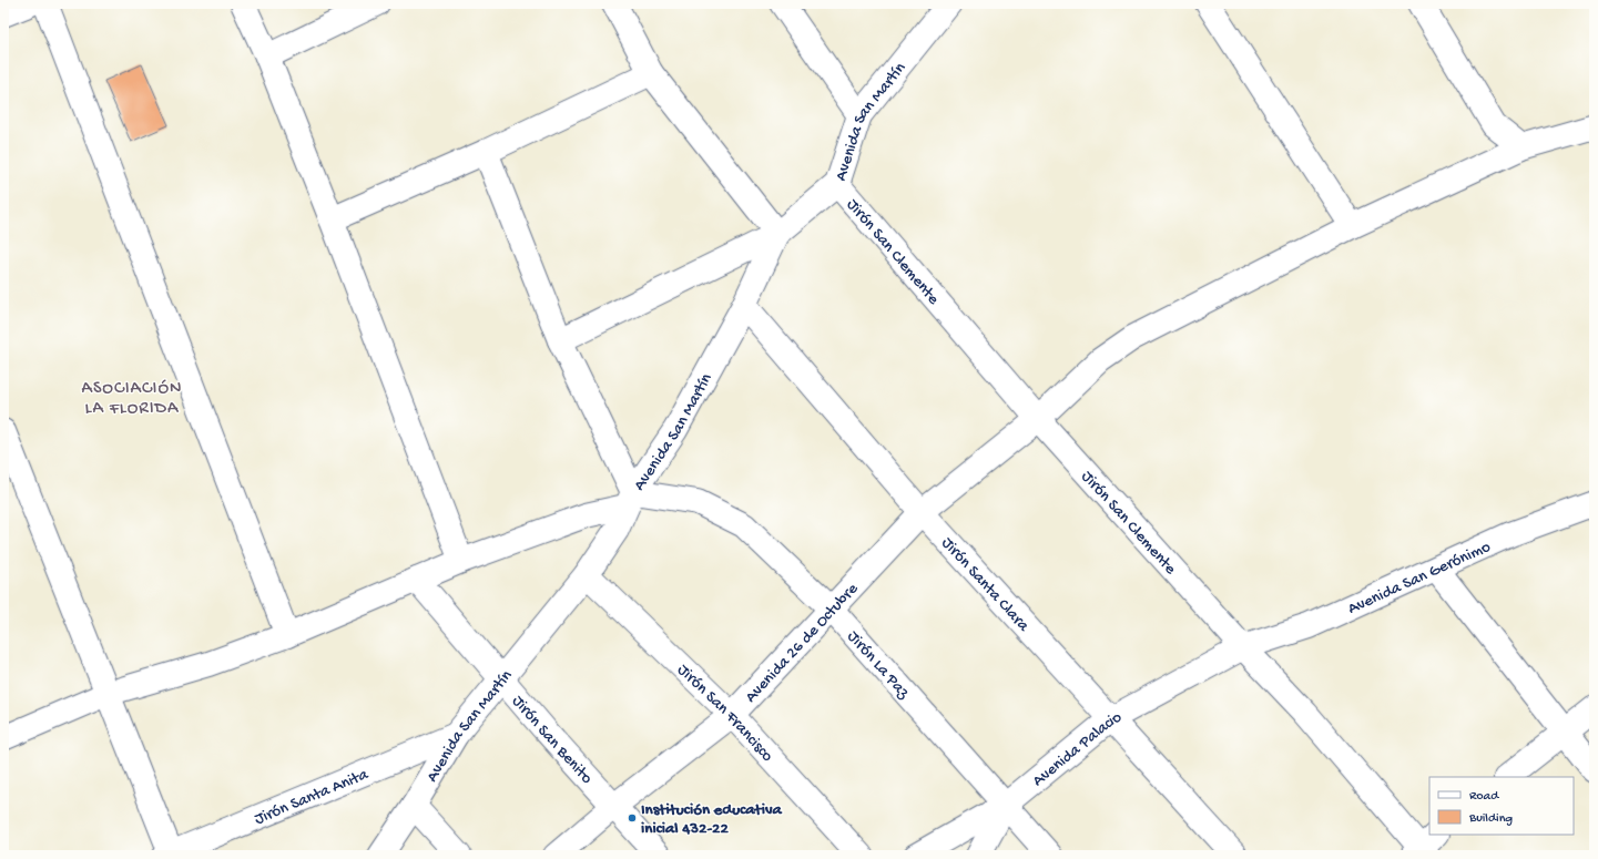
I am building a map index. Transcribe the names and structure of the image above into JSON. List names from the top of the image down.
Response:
{
  "streets": {
    "street": [
      "Avenida San Martín",
      "Jirón San Clemente",
      "Avenida San Gerónimo",
      "Jirón Santa Clara",
      "Avenida 26 de Octubre",
      "Jirón La Paz",
      "Jirón San Francisco",
      "Jirón San Benito",
      "Avenida Palacio",
      "Jirón Santa Anita"
    ]
  },
  "crossings": [
    ["Avenida San Martín", "Jirón San Clemente"],
    ["Avenida San Martín", "Jirón Santa Clara"],
    ["Avenida San Martín", "Jirón La Paz"],
    ["Avenida San Martín", "Jirón San Francisco"],
    ["Avenida San Martín", "Jirón San Benito"],
    ["Avenida San Martín", "Jirón Santa Anita"],
    ["Jirón San Clemente", "Avenida San Gerónimo"],
    ["Jirón San Clemente", "Avenida 26 de Octubre"],
    ["Jirón San Clemente", "Avenida Palacio"],
    ["Avenida San Gerónimo", "Avenida Palacio"],
    ["Jirón Santa Clara", "Avenida 26 de Octubre"],
    ["Jirón Santa Clara", "Avenida Palacio"],
    ["Avenida 26 de Octubre", "Jirón La Paz"],
    ["Avenida 26 de Octubre", "Jirón San Francisco"],
    ["Avenida 26 de Octubre", "Jirón San Benito"],
    ["Jirón La Paz", "Avenida Palacio"]
  ],
  "districts": ["ASOCIACIÓN LA FLORIDA"],
  "places": ["Institución educativa inicial 432-22"],
  "legend": ["Road", "Building"]
}
